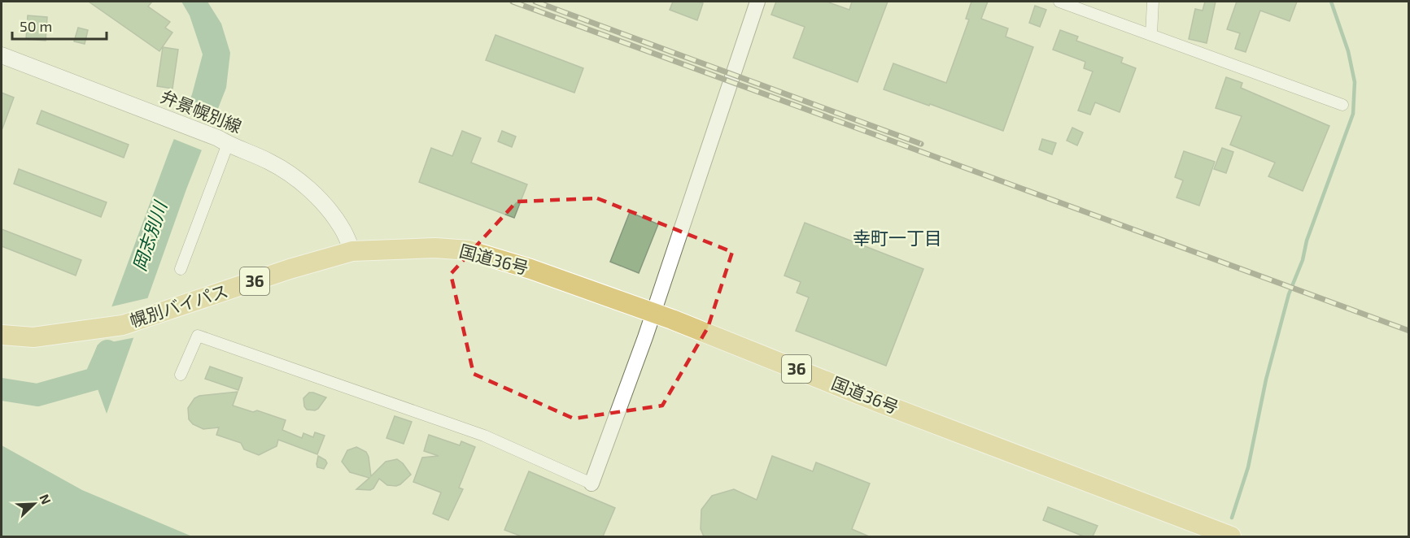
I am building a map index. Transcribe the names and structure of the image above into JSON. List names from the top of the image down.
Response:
{
  "streets": {
    "highway": ["国道36号", "36", "幌別バイパス"],
    "main road": ["弁景幌別線"]
  },
  "crossings": [
    ["弁景幌別線", "国道36号"],
    ["弁景幌別線", "幌別バイパス"],
    ["国道36号", "幌別バイパス"]
  ],
  "districts": ["幸町一丁目"],
  "water": ["岡志別川"],
  "scale_bar": "50 m",
  "north": "top right"
}
